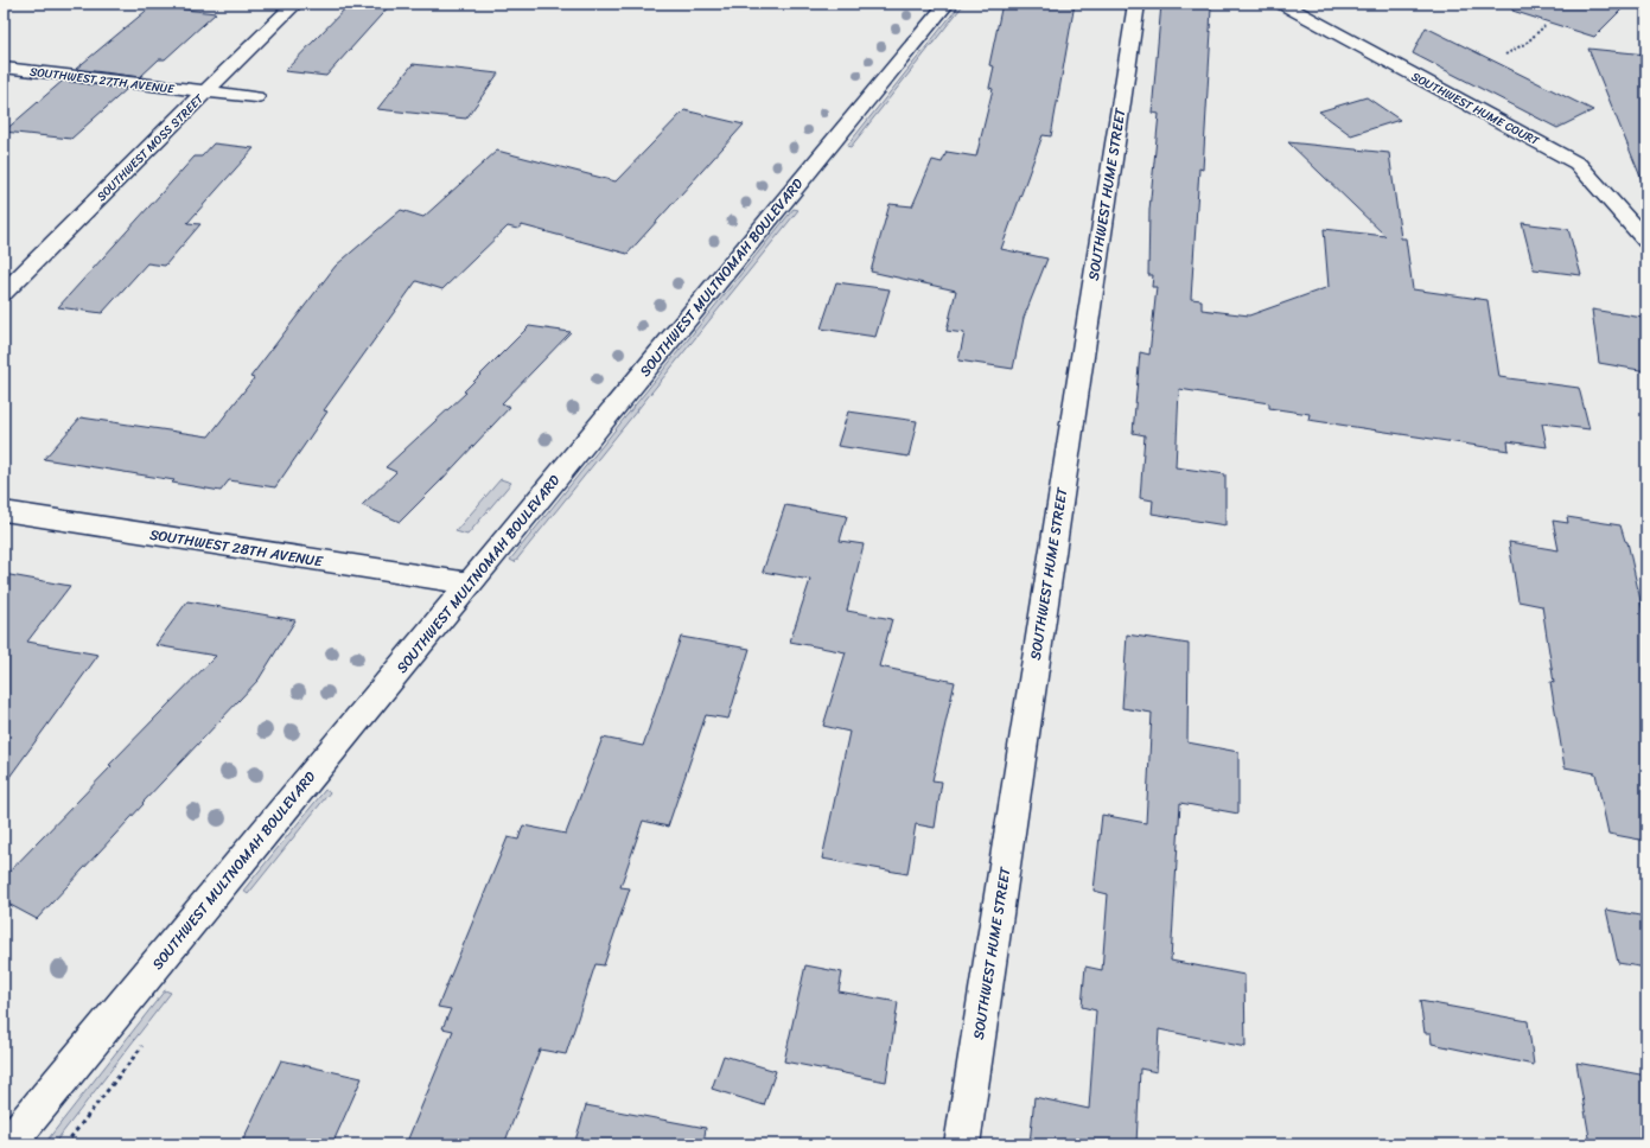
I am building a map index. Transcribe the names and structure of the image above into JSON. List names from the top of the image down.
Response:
{
  "streets": {
    "street": [
      "SOUTHWEST 27TH AVENUE",
      "SOUTHWEST HUME COURT",
      "SOUTHWEST MOSS STREET",
      "SOUTHWEST HUME STREET",
      "SOUTHWEST MULTNOMAH BOULEVARD",
      "SOUTHWEST 28TH AVENUE"
    ]
  },
  "crossings": [
    ["SOUTHWEST 27TH AVENUE", "SOUTHWEST MOSS STREET"],
    ["SOUTHWEST MULTNOMAH BOULEVARD", "SOUTHWEST 28TH AVENUE"]
  ]
}
